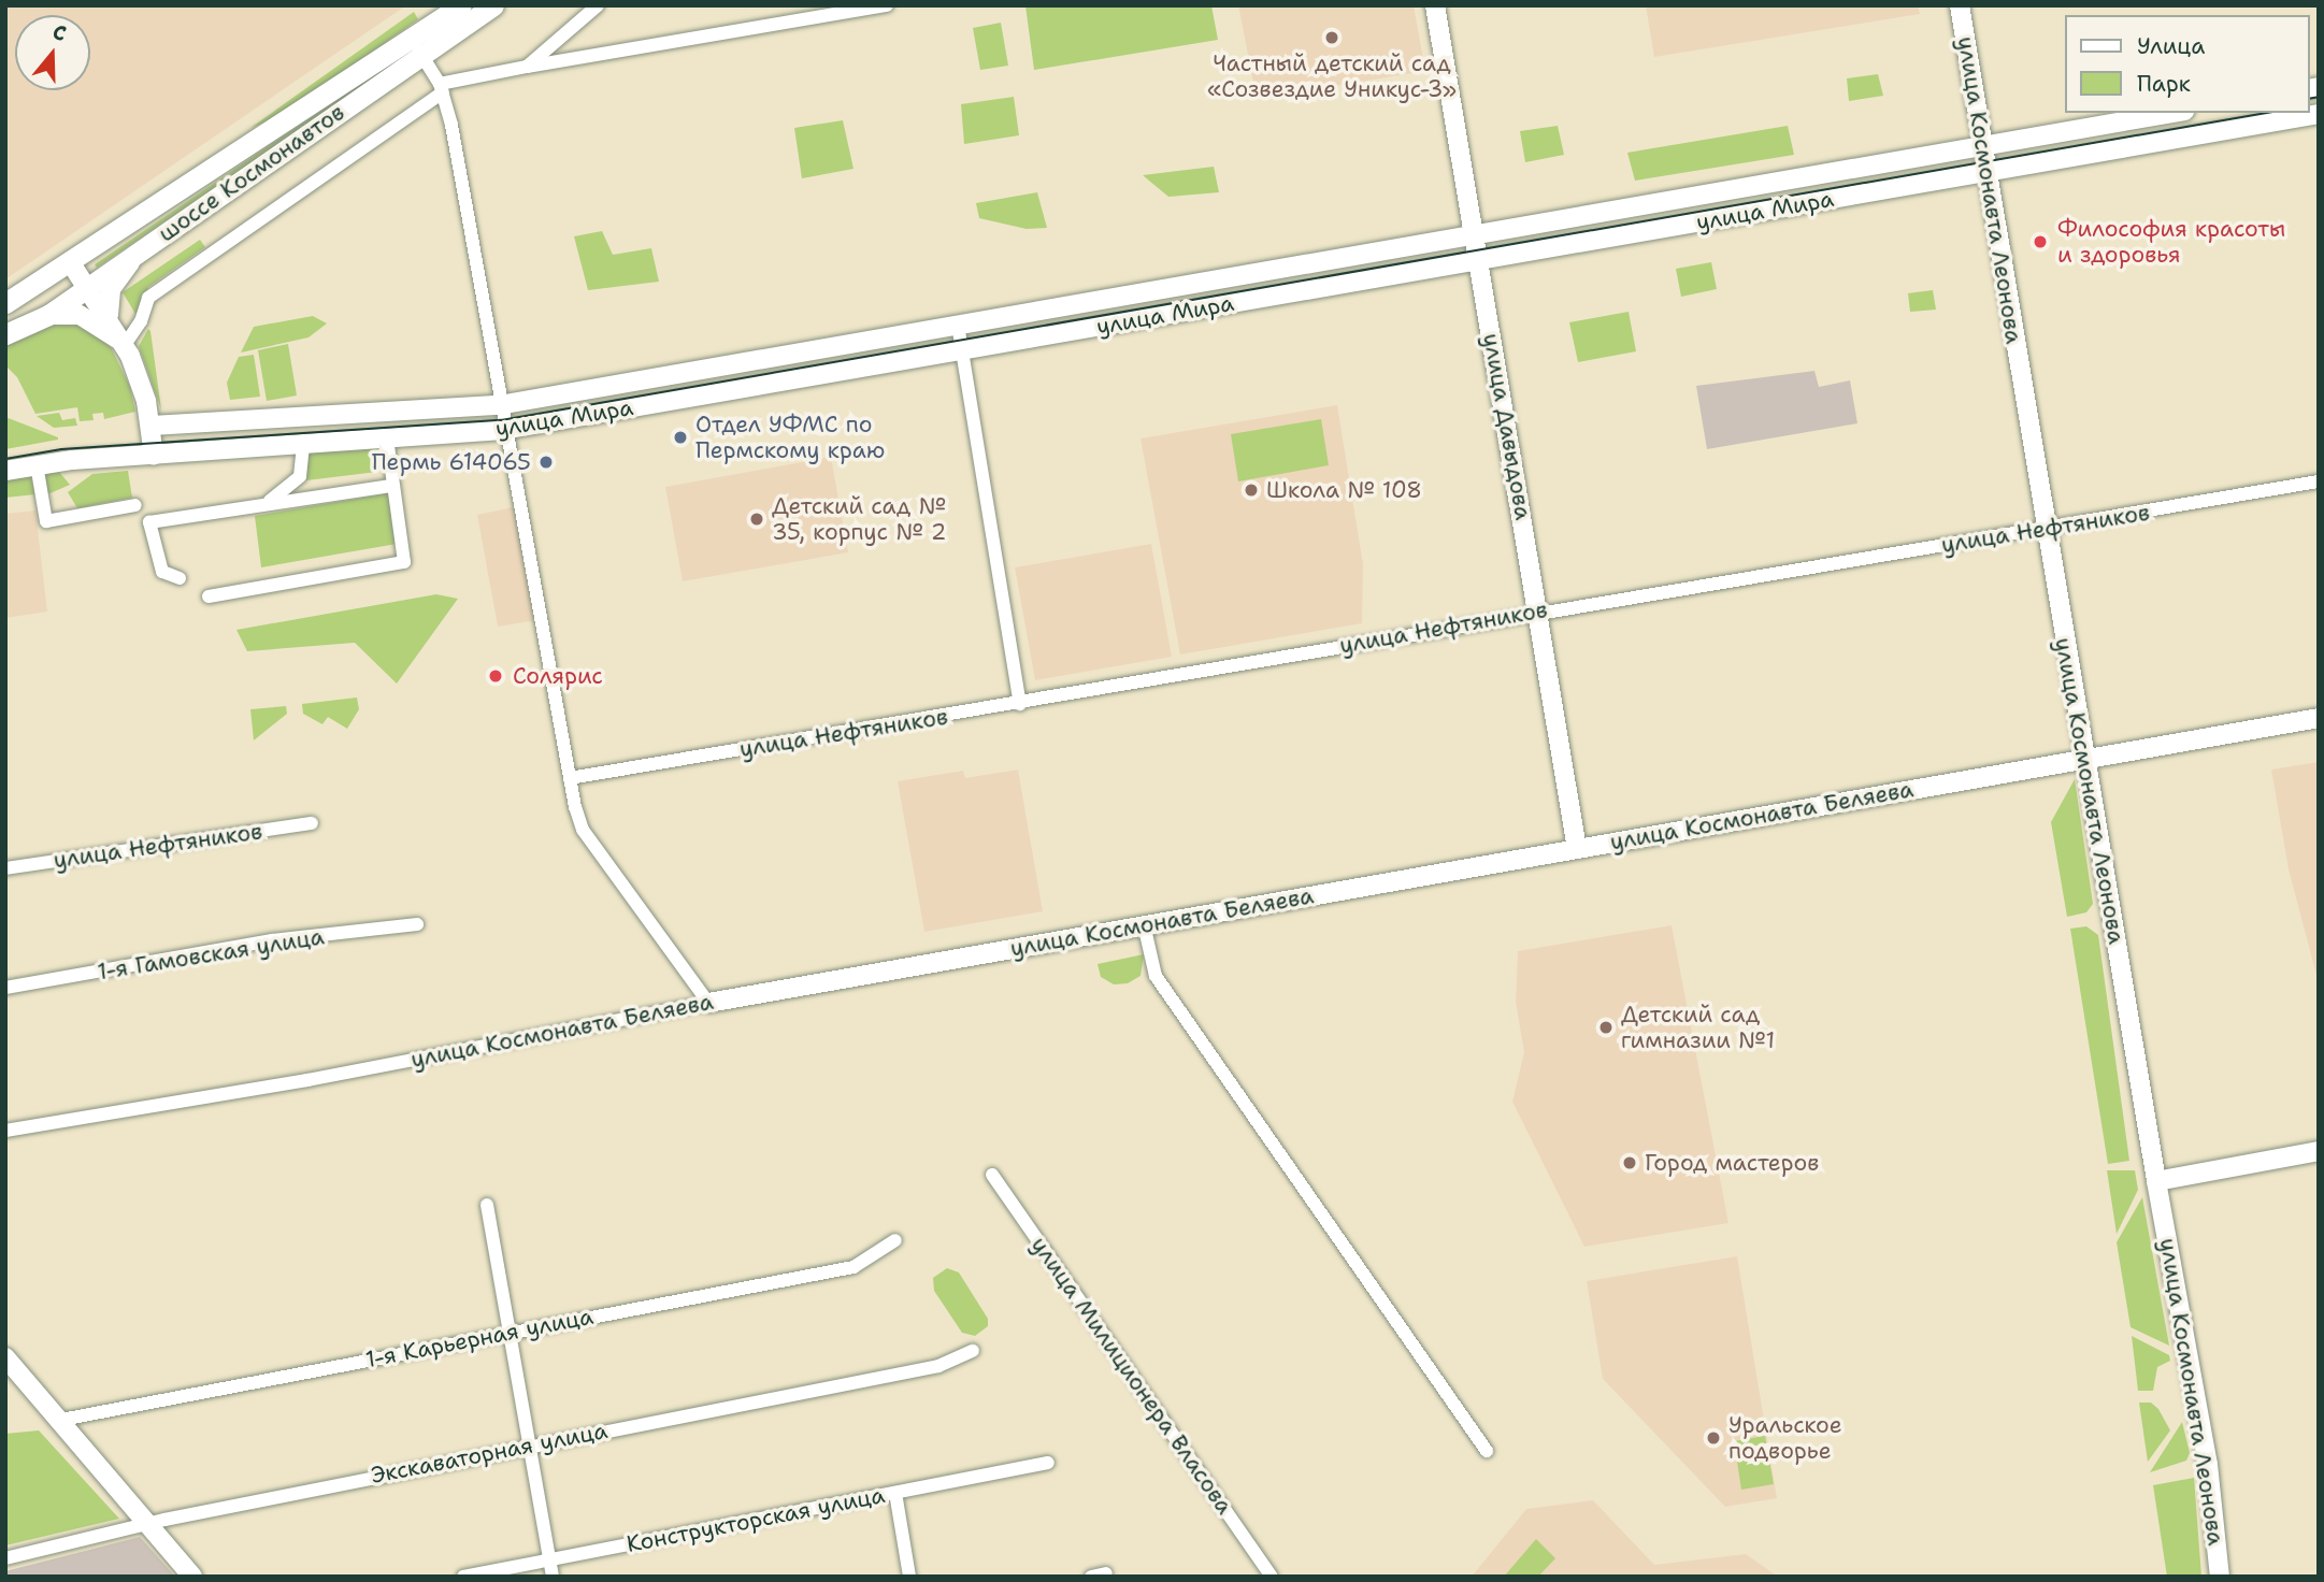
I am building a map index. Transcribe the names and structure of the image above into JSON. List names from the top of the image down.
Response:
{
  "streets": {
    "main road": [
      "шоссе Космонавтов",
      "улица Космонавта Леонова",
      "улица Мира",
      "улица Давыдова",
      "улица Космонавта Беляева"
    ],
    "street": [
      "улица Нефтяников",
      "1-я Гамовская улица",
      "1-я Карьерная улица",
      "улица Милиционера Власова",
      "Экскаваторная улица",
      "Конструкторская улица"
    ]
  },
  "crossings": [
    ["улица Космонавта Леонова", "улица Мира"],
    ["улица Космонавта Леонова", "улица Нефтяников"],
    ["улица Космонавта Леонова", "улица Космонавта Беляева"],
    ["улица Мира", "улица Давыдова"],
    ["улица Давыдова", "улица Нефтяников"],
    ["улица Давыдова", "улица Космонавта Беляева"]
  ],
  "places": [
    "Частный детский сад «Созвездие Уникус-3»",
    "Философия красоты и здоровья",
    "Отдел УФМС по Пермскому краю",
    "Пермь 614065",
    "Школа № 108",
    "Детский сад № 35, корпус № 2",
    "Солярис",
    "Детский сад гимназии №1",
    "Город мастеров",
    "Уральское подворье"
  ],
  "legend": ["Улица", "Парк"],
  "north": "top"
}
